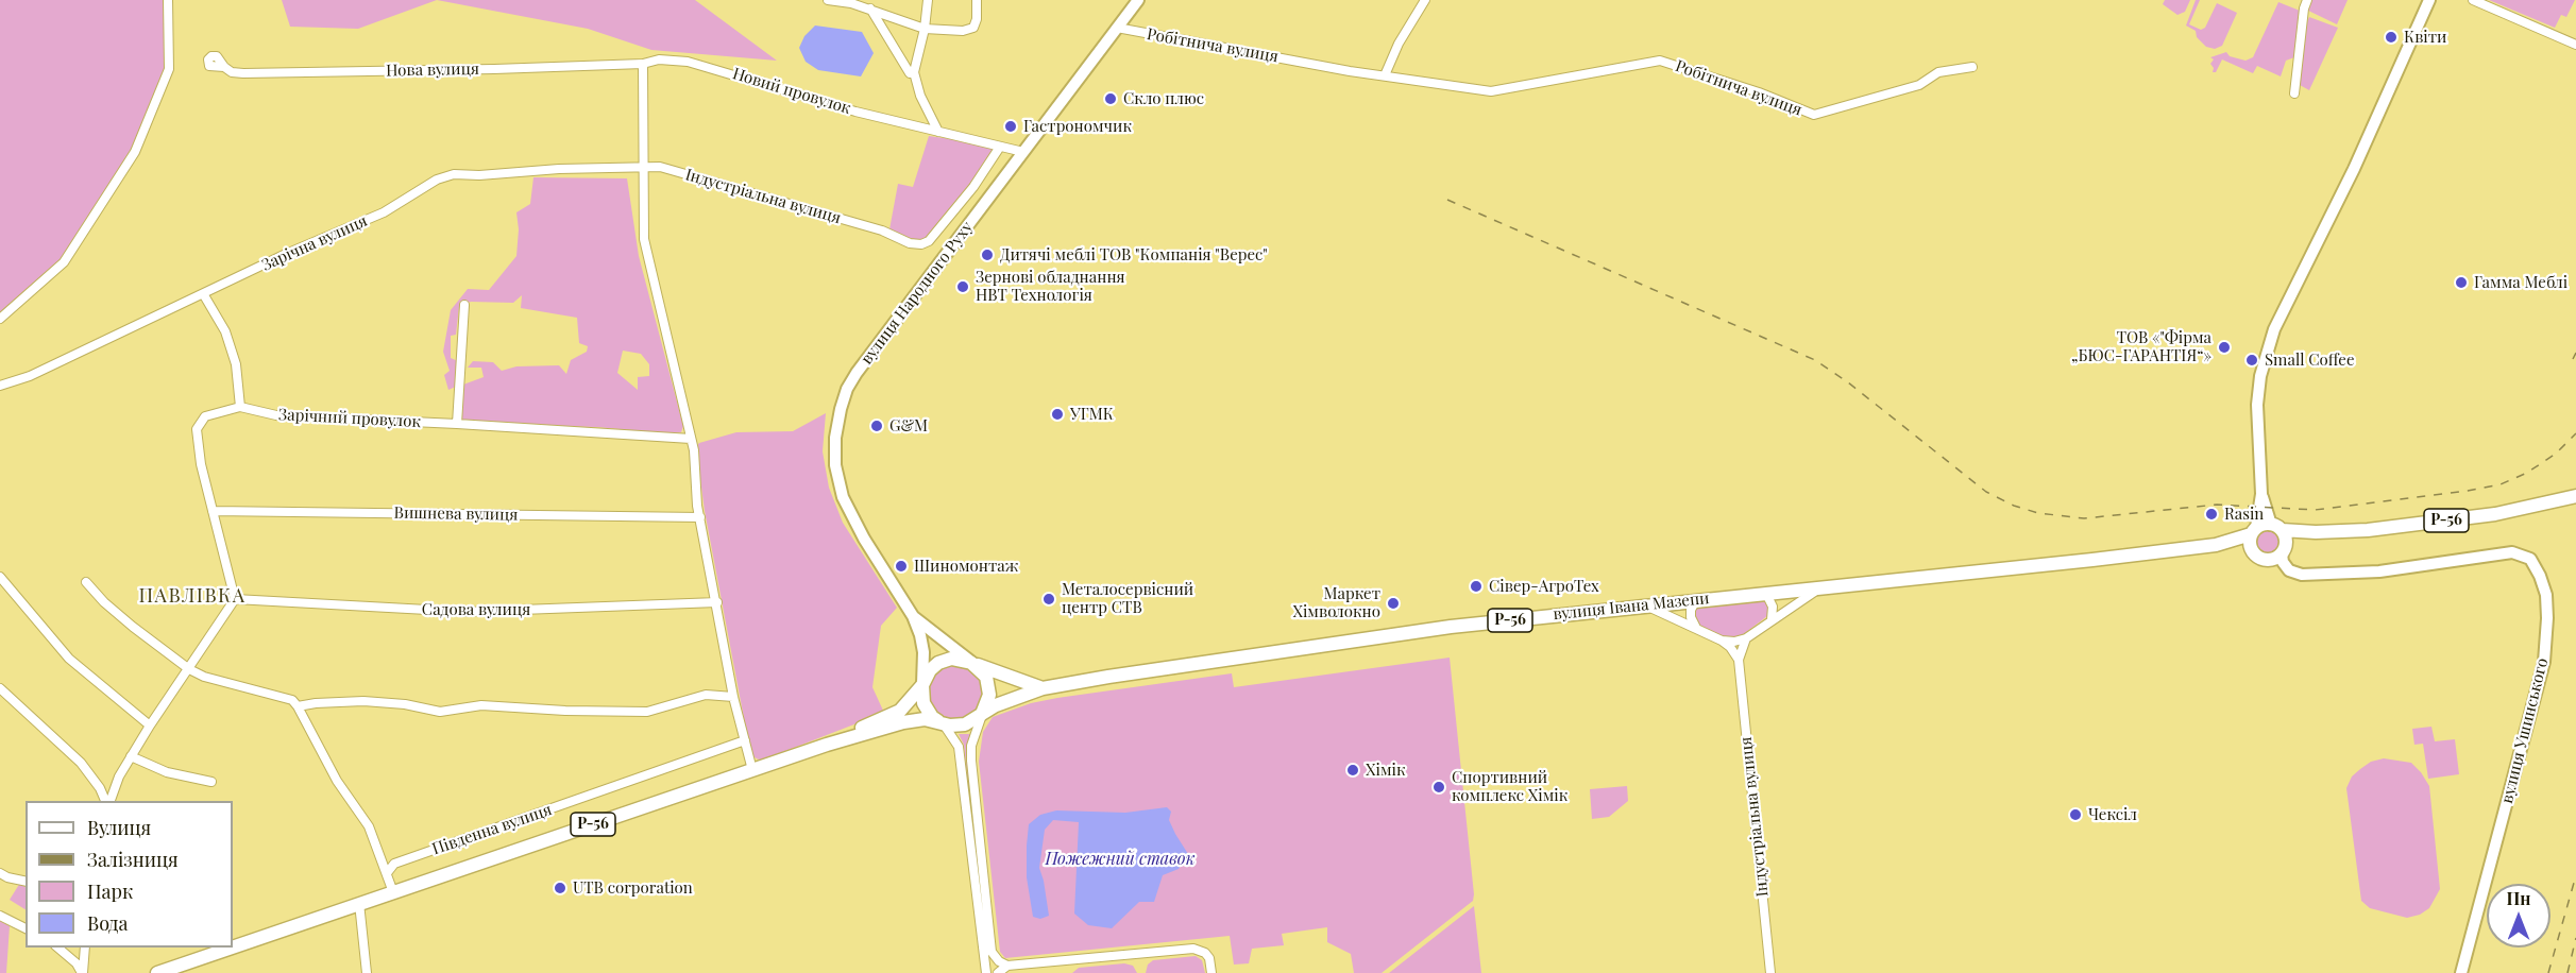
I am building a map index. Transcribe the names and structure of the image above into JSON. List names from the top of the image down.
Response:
{
  "streets": {
    "main road": ["Р-56", "вулиця Івана Мазепи"],
    "street": [
      "Робітнича вулиця",
      "Нова вулиця",
      "Новий провулок",
      "Індустріальна вулиця",
      "Зарічна вулиця",
      "вулиця Народного Руху",
      "Зарічний провулок",
      "Вишнева вулиця",
      "Садова вулиця",
      "вулиця Ушинського",
      "Південна вулиця"
    ]
  },
  "crossings": [
    ["Робітнича вулиця", "вулиця Народного Руху"],
    ["Нова вулиця", "Новий провулок"],
    ["Новий провулок", "Індустріальна вулиця"],
    ["Новий провулок", "вулиця Народного Руху"],
    ["Індустріальна вулиця", "Зарічна вулиця"],
    ["вулиця Народного Руху", "Р-56"],
    ["вулиця Народного Руху", "вулиця Івана Мазепи"],
    ["Р-56", "вулиця Івана Мазепи"],
    ["вулиця Івана Мазепи", "вулиця Ушинського"]
  ],
  "districts": ["ПАВЛІВКА"],
  "water": ["Пожежний ставок"],
  "places": [
    "Квіти",
    "Скло плюс",
    "Гастрономчик",
    "Дитячі меблі ТОВ \"Компанія \"Верес\"",
    "Гамма Меблі",
    "Зернові обладнання НВТ Технологія",
    "ТОВ «\"Фірма „БЮС-ГАРАНТІЯ“»",
    "Small Coffee",
    "УГМК",
    "G&M",
    "Rasin",
    "Шиномонтаж",
    "Сівер-АгроТех",
    "Металосервісний центр СТВ",
    "Маркет Хімволокно",
    "Хімік",
    "Спортивний комплекс Хімік",
    "Чексіл",
    "UTB corporation"
  ],
  "legend": [
    "Вулиця",
    "Залізниця",
    "Парк",
    "Вода"
  ],
  "north": "top"
}
